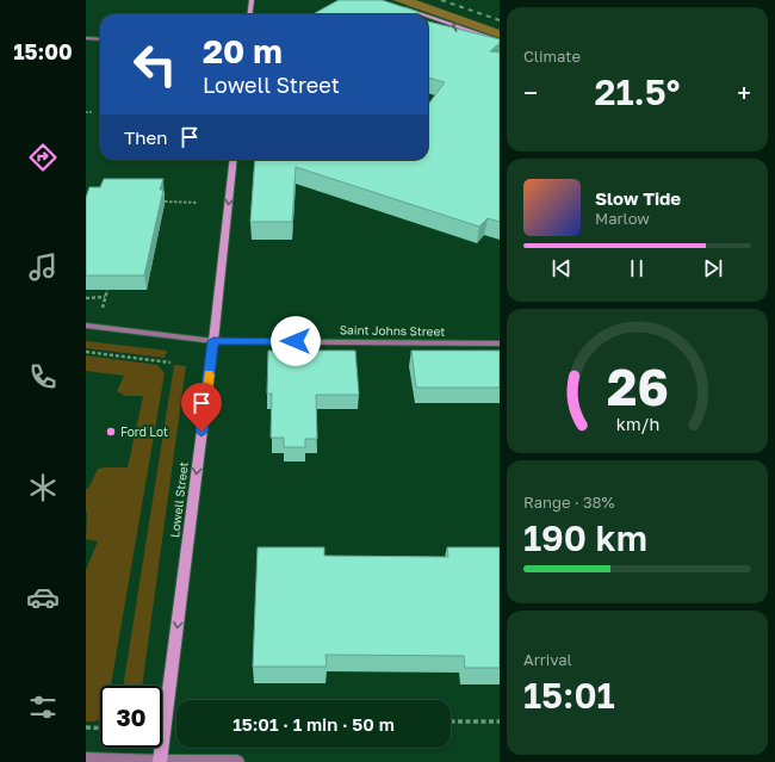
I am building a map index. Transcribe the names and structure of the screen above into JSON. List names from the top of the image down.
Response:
{
  "streets": {
    "main road": ["Lowell Street"],
    "street": ["Saint Johns Street"]
  },
  "crossings": [
    ["Saint Johns Street", "Lowell Street"]
  ],
  "one_way": ["Lowell Street"],
  "places": ["Ford Lot"],
  "page": {
    "tabs": "15:00",
    "tile": [
      "Climate",
      ["Range · 38%", "190 km"],
      ["Arrival", "15:01"]
    ],
    "turn": ["20 m", "Lowell Street"],
    "heat": ["−", "21.5°", "+"],
    "then": "Then",
    "song": ["Slow Tide", "Marlow"],
    "limit": "30",
    "trip": "15:01 · 1 min · 50 m",
    "gauge": ["26", "km/h"]
  }
}
